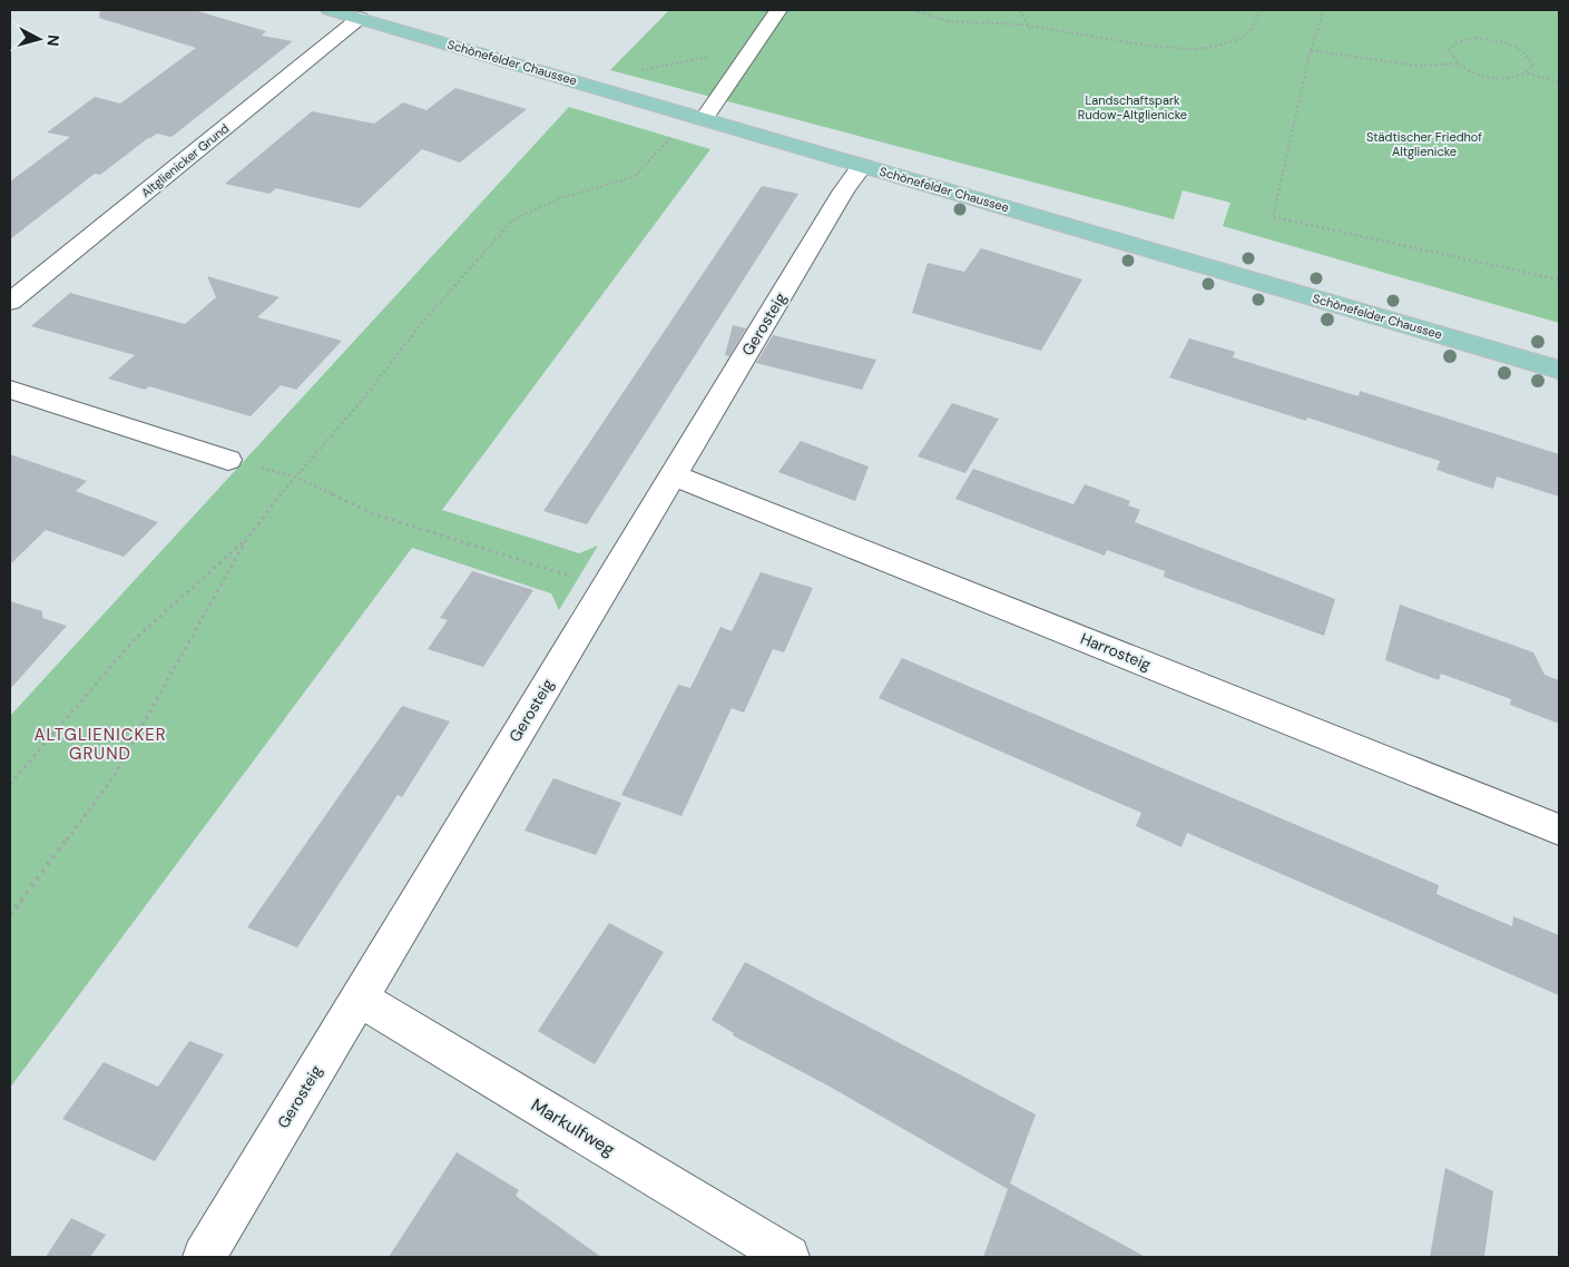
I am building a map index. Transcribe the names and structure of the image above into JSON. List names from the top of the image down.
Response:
{
  "streets": {
    "main road": ["Schönefelder Chaussee"],
    "street": [
      "Altglienicker Grund",
      "Gerosteig",
      "Harrosteig",
      "Markulfweg"
    ]
  },
  "crossings": [
    ["Schönefelder Chaussee", "Altglienicker Grund"],
    ["Schönefelder Chaussee", "Gerosteig"],
    ["Gerosteig", "Harrosteig"],
    ["Gerosteig", "Markulfweg"]
  ],
  "districts": ["ALTGLIENICKER GRUND"],
  "parks": ["Landschaftspark Rudow-Altglienicke", "Städtischer Friedhof Altglienicke"],
  "north": "right"
}
